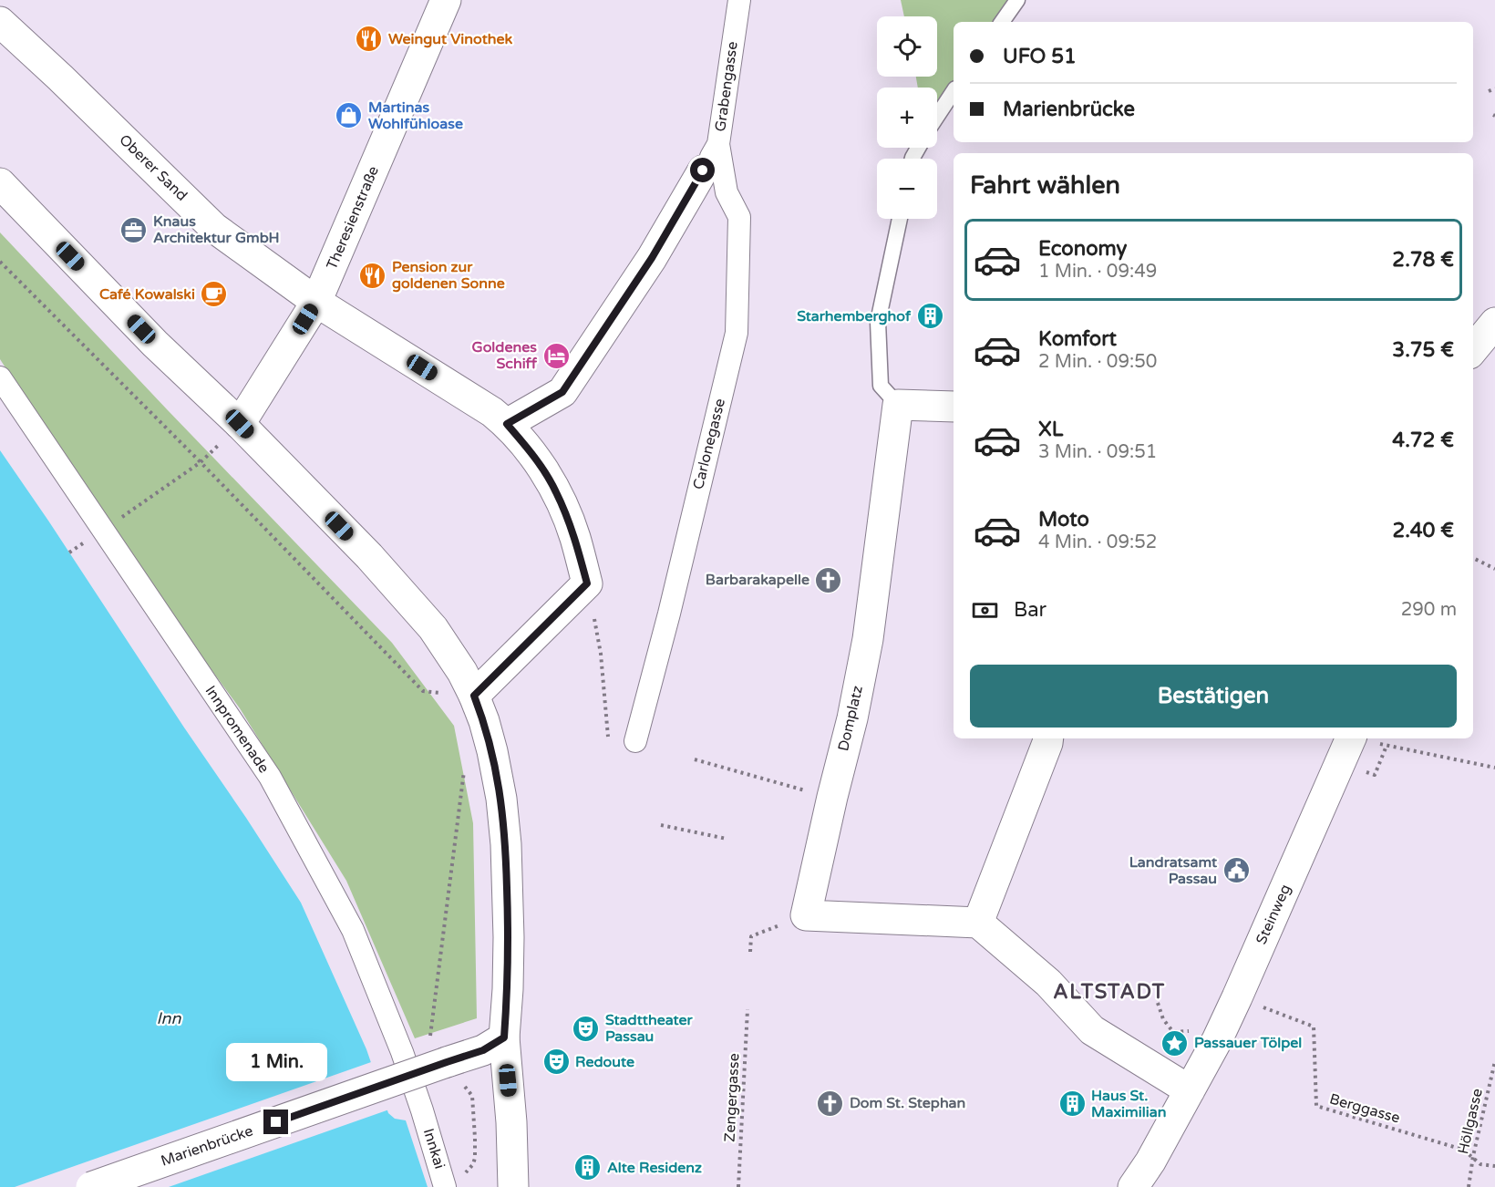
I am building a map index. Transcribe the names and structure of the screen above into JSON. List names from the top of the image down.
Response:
{
  "streets": {
    "street": [
      "Grabengasse",
      "Oberer Sand",
      "Theresienstraße",
      "Carlonegasse",
      "Domplatz",
      "Innpromenade",
      "Steinweg",
      "Marienbrücke",
      "Innkai"
    ],
    "path": ["Zengergasse", "Berggasse", "Höllgasse"]
  },
  "crossings": [
    ["Grabengasse", "Oberer Sand"],
    ["Grabengasse", "Carlonegasse"],
    ["Oberer Sand", "Theresienstraße"],
    ["Innpromenade", "Innkai"],
    ["Steinweg", "Berggasse"],
    ["Berggasse", "Höllgasse"]
  ],
  "districts": ["ALTSTADT"],
  "water": ["Inn"],
  "places": {
    "restaurant": ["Weingut Vinothek", "Pension zur goldenen Sonne"],
    "shop": ["Martinas Wohlfühloase"],
    "office": ["Knaus Architektur GmbH"],
    "cafe": ["Café Kowalski"],
    "building": ["Starhemberghof", "Haus St. Maximilian", "Alte Residenz"],
    "hotel": ["Goldenes Schiff"],
    "church": ["Barbarakapelle", "Dom St. Stephan"],
    "public building": ["Landratsamt Passau"],
    "theatre": ["Stadttheater Passau", "Redoute"],
    "place": ["Passauer Tölpel"]
  },
  "page": {
    "map_buttons": ["+", "−"],
    "banner": ["UFO 51", "Marienbrücke"],
    "heading": "Fahrt wählen",
    "list": [
      {
        "name": "Economy",
        "note": "1 Min. · 09:49",
        "value": "2.78 €"
      },
      {
        "name": "Komfort",
        "note": "2 Min. · 09:50",
        "value": "3.75 €"
      },
      {
        "name": "XL",
        "note": "3 Min. · 09:51",
        "value": "4.72 €"
      },
      {
        "name": "Moto",
        "note": "4 Min. · 09:52",
        "value": "2.40 €"
      }
    ],
    "pay": ["Bar", "290 m"],
    "buttons": "Bestätigen",
    "bubble": "1 Min."
  }
}
